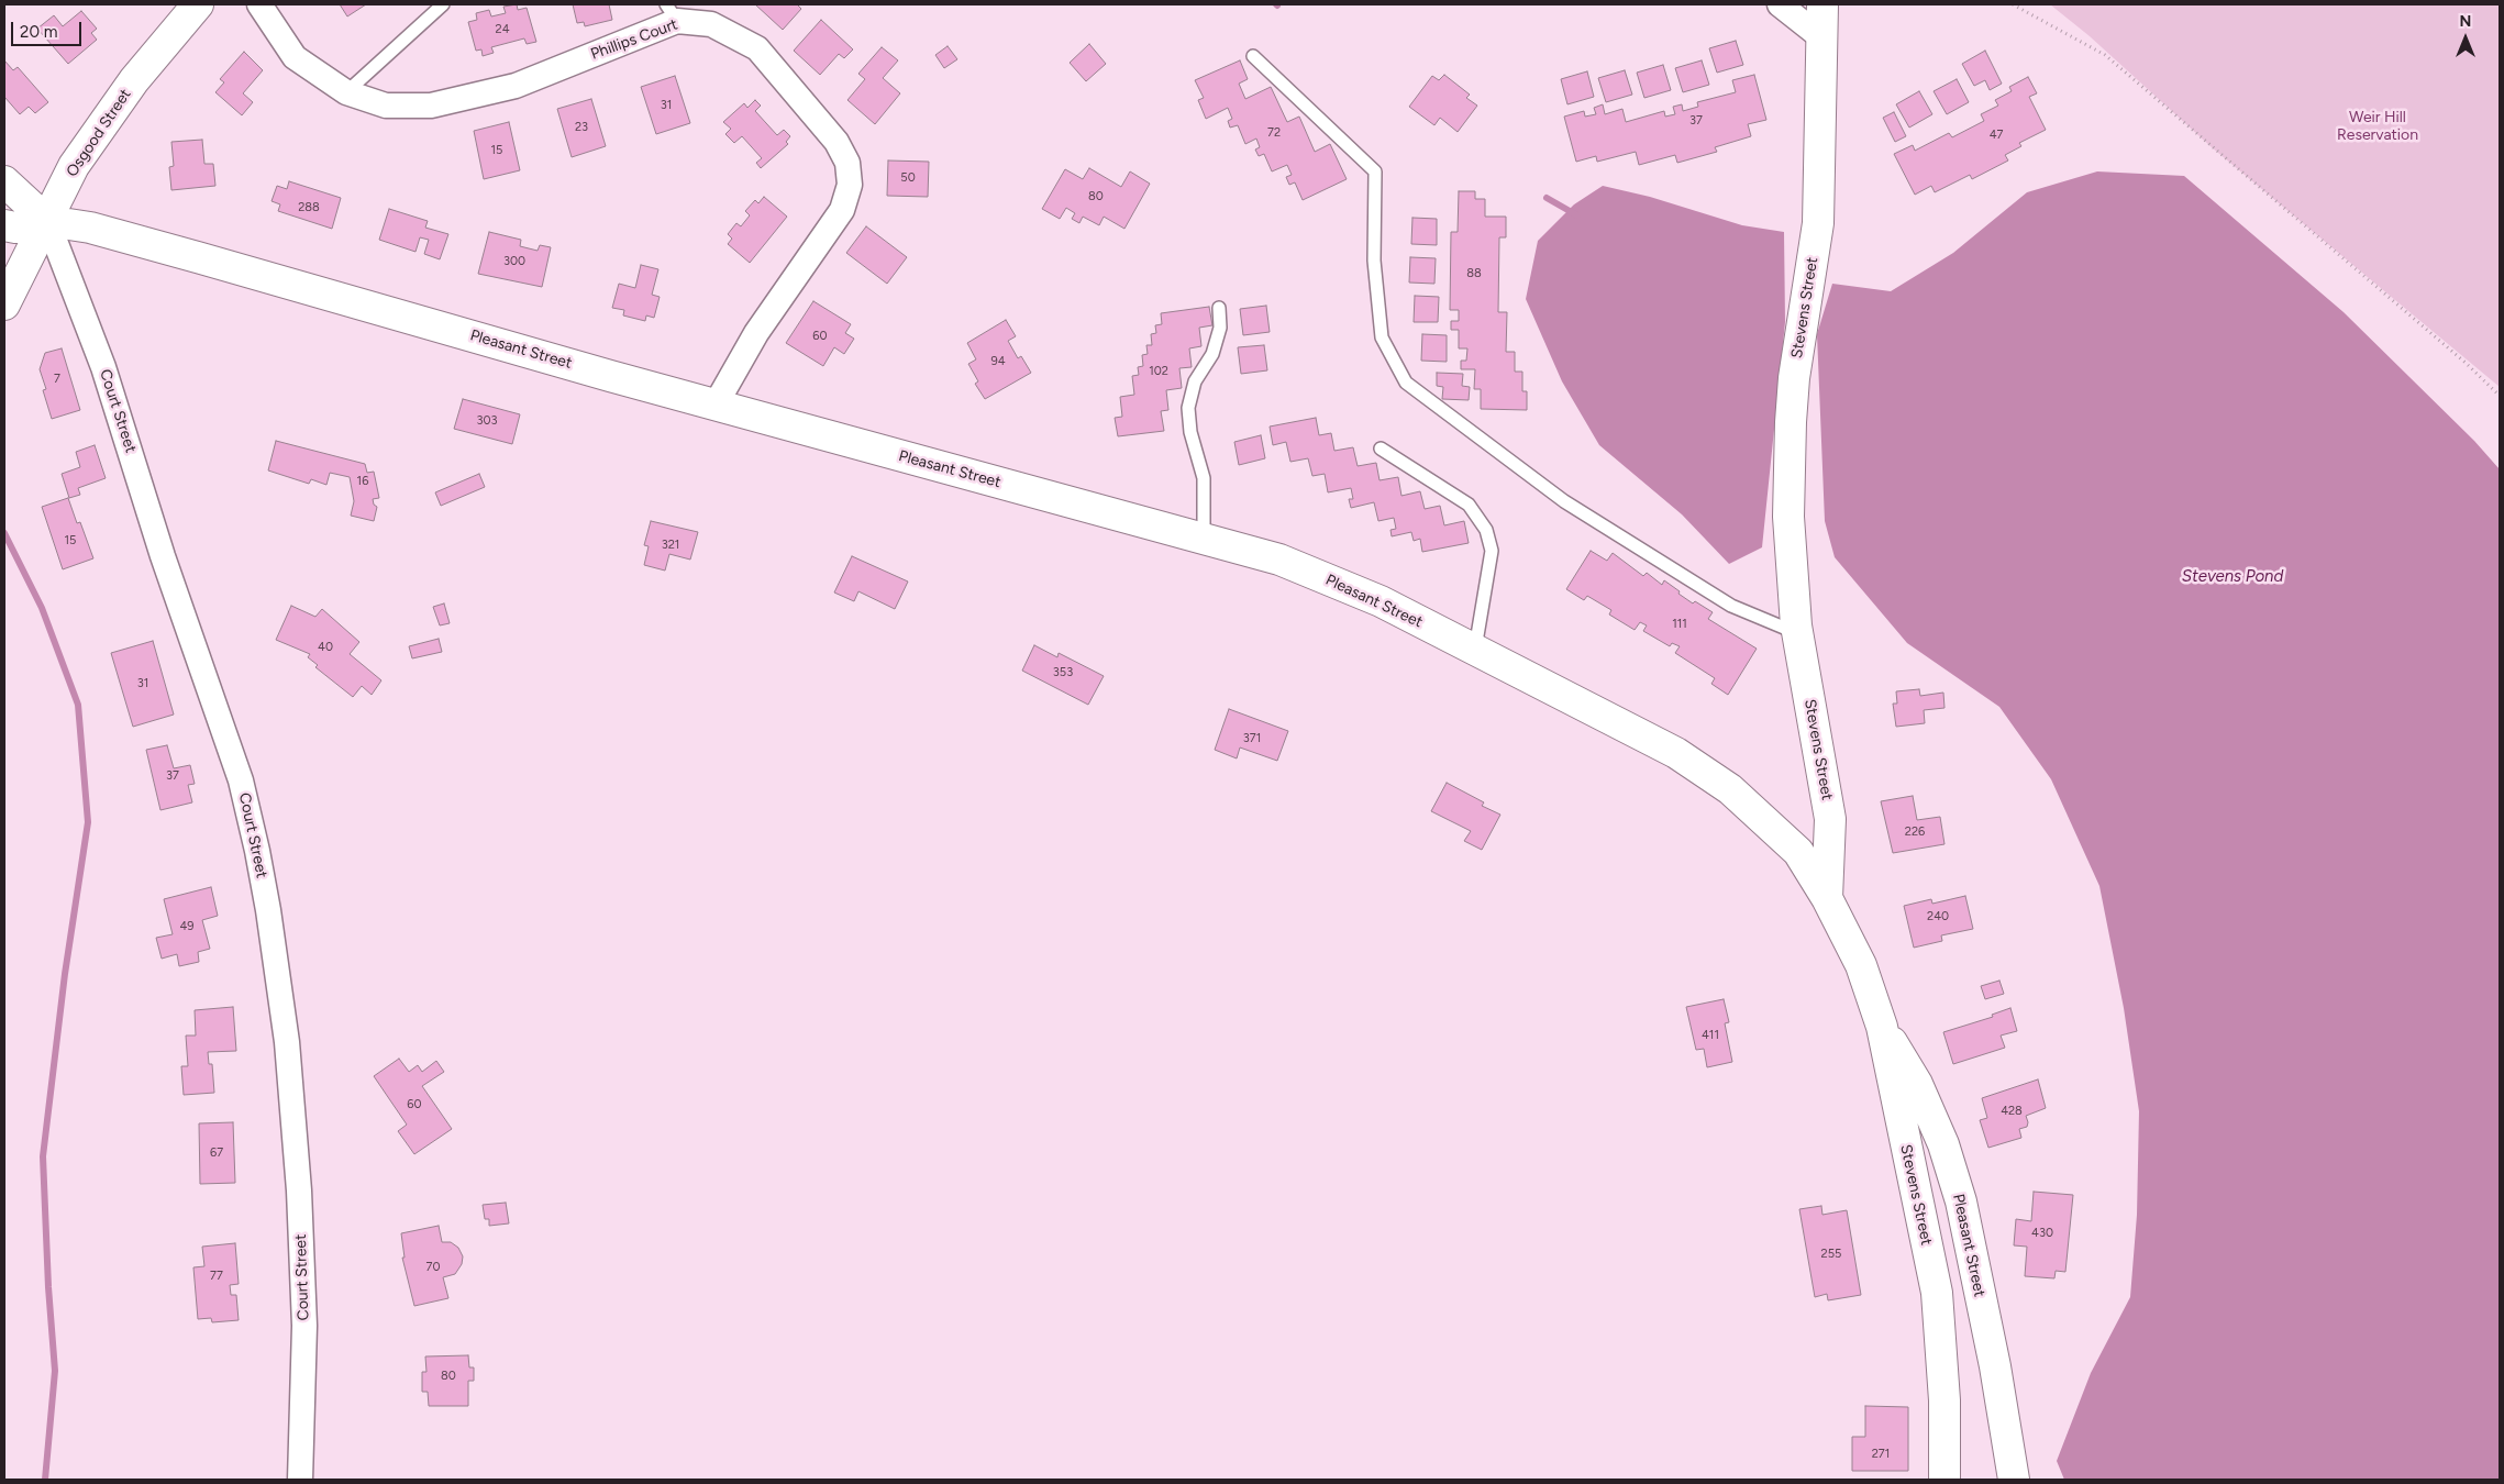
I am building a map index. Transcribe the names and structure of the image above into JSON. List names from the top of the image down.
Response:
{
  "streets": {
    "street": [
      "Phillips Court",
      "Osgood Street",
      "Stevens Street",
      "Pleasant Street",
      "Court Street"
    ]
  },
  "crossings": [
    ["Phillips Court", "Pleasant Street"],
    ["Osgood Street", "Pleasant Street"],
    ["Osgood Street", "Court Street"],
    ["Stevens Street", "Pleasant Street"],
    ["Pleasant Street", "Court Street"]
  ],
  "water": ["Stevens Pond"],
  "parks": ["Weir Hill Reservation"],
  "house_numbers": [
    "24",
    "31",
    "37",
    "23",
    "72",
    "47",
    "15",
    "50",
    "80",
    "288",
    "300",
    "88",
    "60",
    "94",
    "102",
    "7",
    "303",
    "16",
    "15",
    "321",
    "111",
    "40",
    "353",
    "31",
    "371",
    "37",
    "226",
    "240",
    "49",
    "411",
    "60",
    "428",
    "67",
    "430",
    "255",
    "70",
    "77",
    "80",
    "271"
  ],
  "scale_bar": "20 m",
  "north": "top"
}
